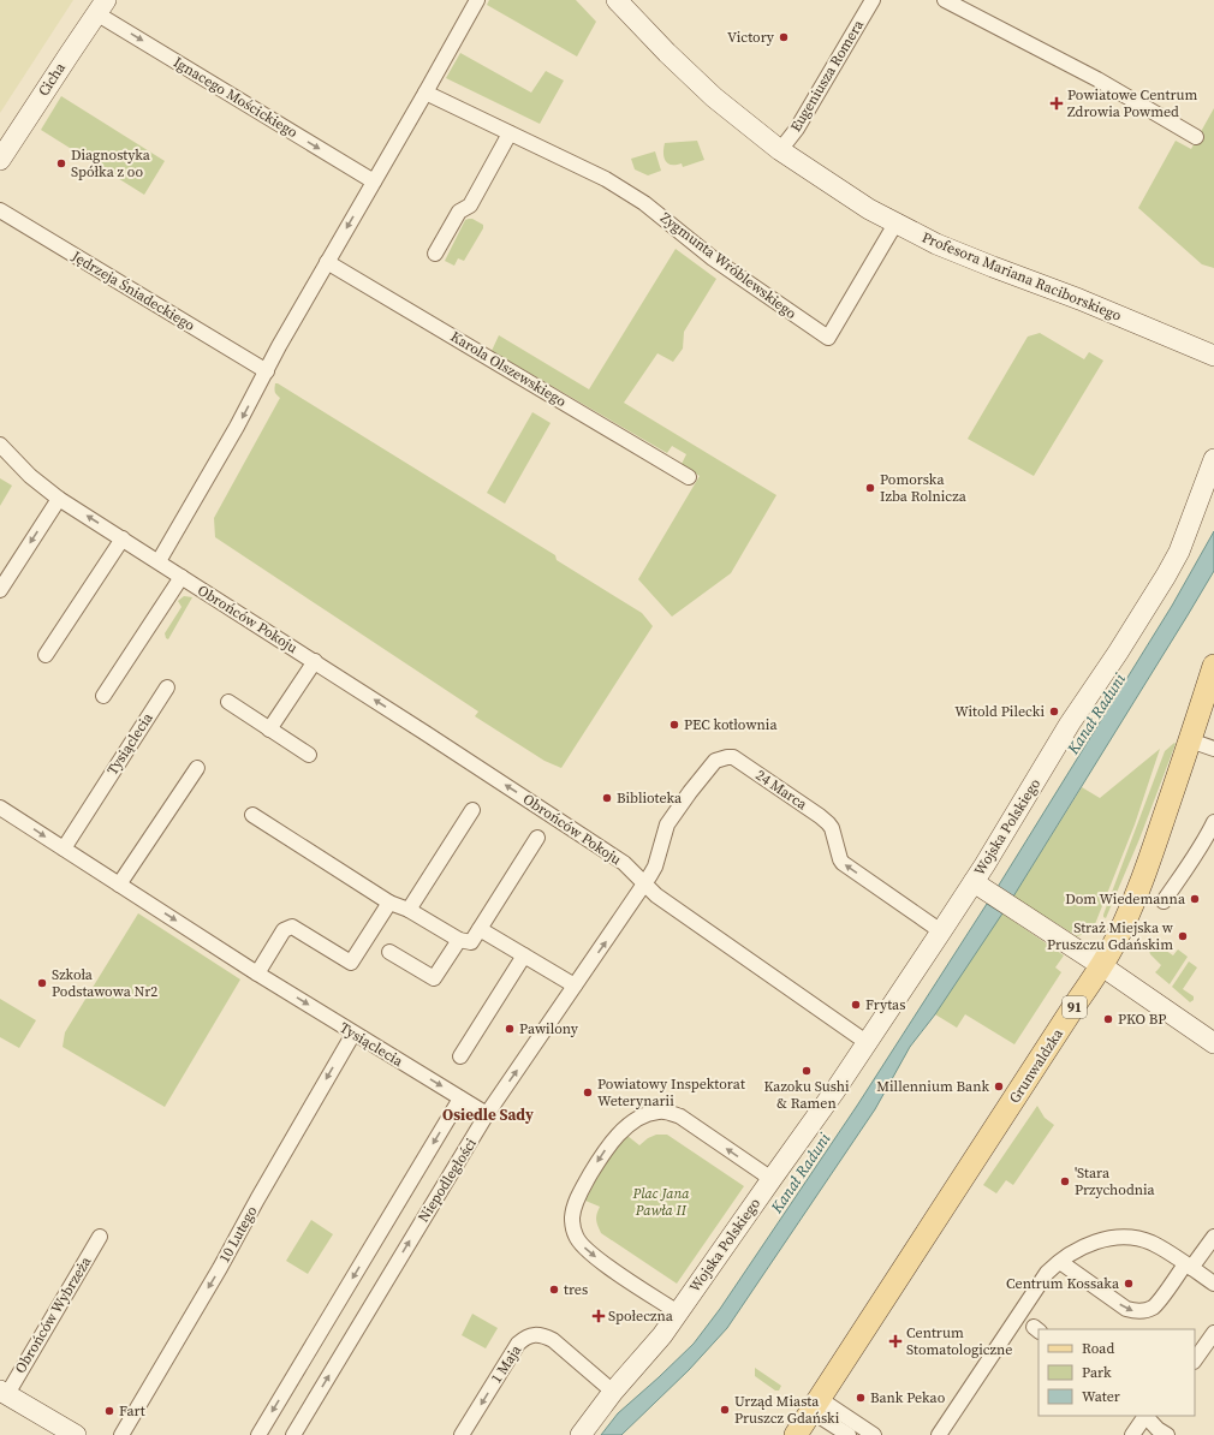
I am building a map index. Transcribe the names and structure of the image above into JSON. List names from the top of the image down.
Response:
{
  "streets": {
    "main road": ["91", "Grunwaldzka"],
    "street": [
      "Eugeniusza Romera",
      "Cicha",
      "Ignacego Mościckiego",
      "Zygmunta Wróblewskiego",
      "Profesora Mariana Raciborskiego",
      "Jędrzeja Śniadeckiego",
      "Karola Olszewskiego",
      "Obrońców Pokoju",
      "Tysiąclecia",
      "24 Marca",
      "Wojska Polskiego",
      "Niepodległości",
      "10 Lutego",
      "Obrońców Wybrzeża",
      "1 Maja"
    ]
  },
  "crossings": [
    ["Eugeniusza Romera", "Profesora Mariana Raciborskiego"],
    ["Cicha", "Ignacego Mościckiego"],
    ["Zygmunta Wróblewskiego", "Profesora Mariana Raciborskiego"],
    ["Obrońców Pokoju", "24 Marca"],
    ["Obrońców Pokoju", "Wojska Polskiego"],
    ["Obrońców Pokoju", "Niepodległości"],
    ["Tysiąclecia", "Niepodległości"],
    ["Tysiąclecia", "10 Lutego"],
    ["24 Marca", "Wojska Polskiego"],
    ["24 Marca", "Niepodległości"],
    ["Wojska Polskiego", "1 Maja"]
  ],
  "one_way": [
    "Ignacego Mościckiego",
    "Obrońców Pokoju",
    "Tysiąclecia",
    "10 Lutego"
  ],
  "districts": ["Osiedle Sady"],
  "water": ["Kanał Raduni"],
  "parks": ["Plac Jana Pawła II"],
  "places": {
    "other": [
      "Victory",
      "Diagnostyka Spółka z oo",
      "Pomorska Izba Rolnicza",
      "Witold Pilecki",
      "PEC kotłownia",
      "Biblioteka",
      "Dom Wiedemanna",
      "Straż Miejska w Pruszczu Gdańskim",
      "Szkoła Podstawowa Nr2",
      "Frytas",
      "PKO BP",
      "Pawilony",
      "Kazoku Sushi & Ramen",
      "Millennium Bank",
      "Powiatowy Inspektorat Weterynarii",
      "'Stara Przychodnia",
      "Centrum Kossaka",
      "tres",
      "Bank Pekao",
      "Urząd Miasta Pruszcz Gdański",
      "Fart"
    ],
    "health": ["Powiatowe Centrum Zdrowia Powmed", "Społeczna", "Centrum Stomatologiczne"]
  },
  "legend": ["Road", "Park", "Water"]
}
